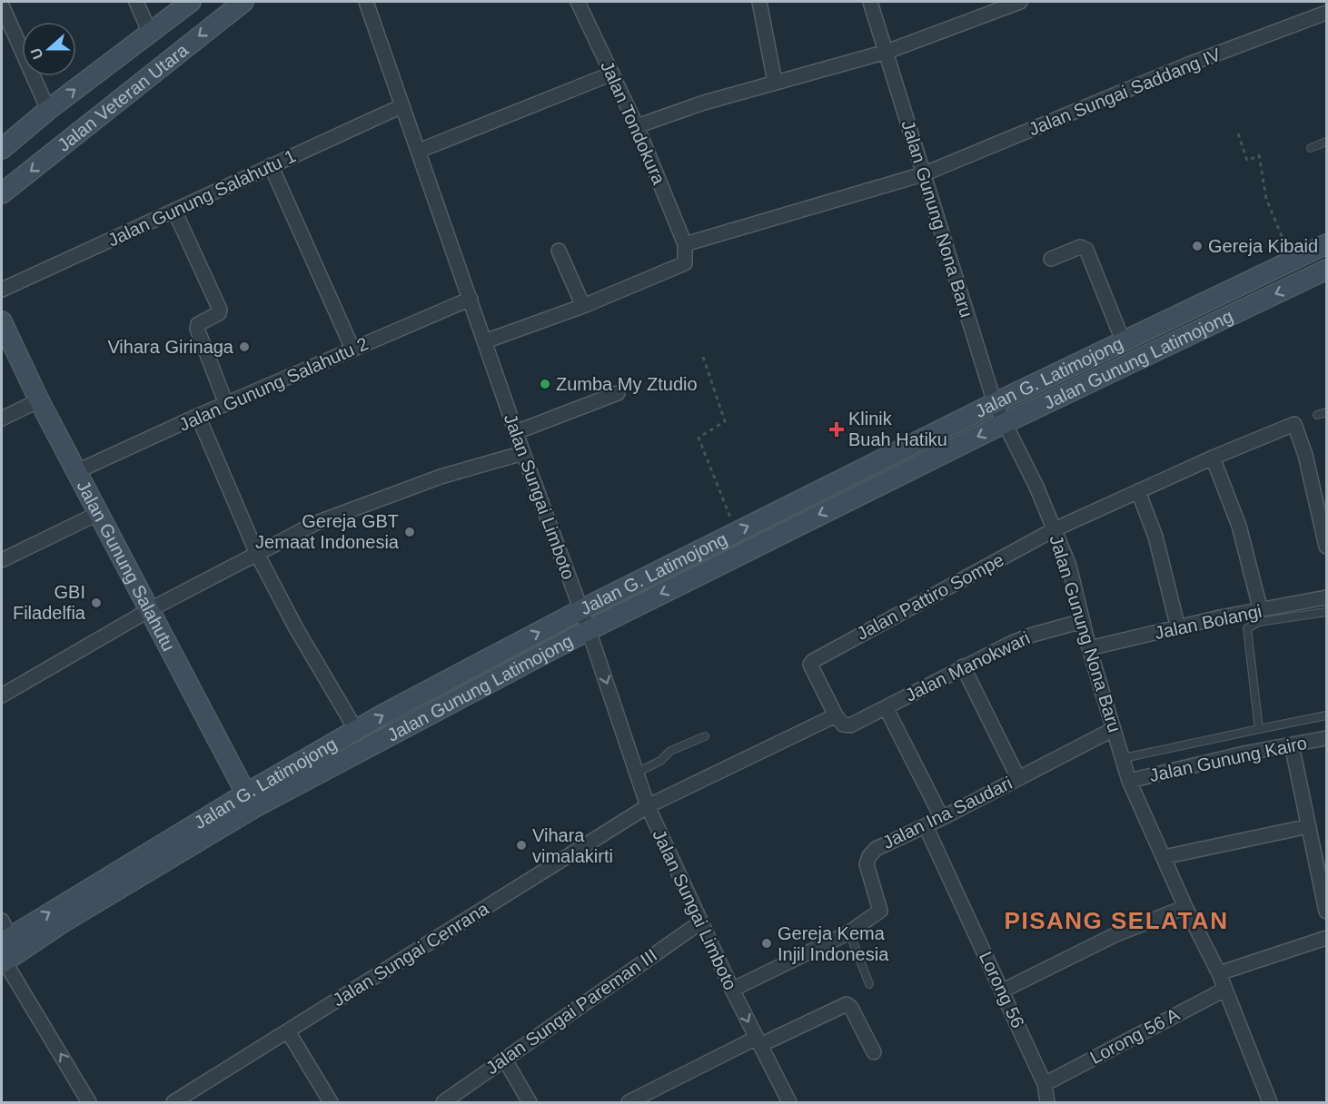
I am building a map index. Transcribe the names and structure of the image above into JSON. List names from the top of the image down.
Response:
{
  "streets": {
    "main road": [
      "Jalan Veteran Utara",
      "Jalan Gunung Latimojong",
      "Jalan G. Latimojong",
      "Jalan Gunung Salahutu"
    ],
    "street": [
      "Jalan Sungai Saddang IV",
      "Jalan Tondokura",
      "Jalan Gunung Salahutu 1",
      "Jalan Gunung Nona Baru",
      "Jalan Gunung Salahutu 2",
      "Jalan Sungai Limboto",
      "Jalan Pattiro Sompe",
      "Jalan Bolangi",
      "Jalan Manokwari",
      "Jalan Gunung Kairo",
      "Jalan Ina Saudari",
      "Jalan Sungai Cenrana",
      "Lorong 56",
      "Jalan Sungai Pareman III",
      "Lorong 56 A"
    ]
  },
  "crossings": [
    ["Jalan Sungai Saddang IV", "Jalan Tondokura"],
    ["Jalan Sungai Saddang IV", "Jalan Gunung Nona Baru"],
    ["Jalan Gunung Salahutu 1", "Jalan Sungai Limboto"],
    ["Jalan Gunung Nona Baru", "Jalan Gunung Latimojong"],
    ["Jalan Gunung Nona Baru", "Jalan G. Latimojong"],
    ["Jalan Gunung Nona Baru", "Jalan Pattiro Sompe"],
    ["Jalan Gunung Nona Baru", "Jalan Bolangi"],
    ["Jalan Gunung Nona Baru", "Jalan Manokwari"],
    ["Jalan Gunung Nona Baru", "Jalan Gunung Kairo"],
    ["Jalan Gunung Nona Baru", "Jalan Ina Saudari"],
    ["Jalan Gunung Nona Baru", "Lorong 56 A"],
    ["Jalan Gunung Latimojong", "Jalan G. Latimojong"],
    ["Jalan Gunung Latimojong", "Jalan Sungai Limboto"],
    ["Jalan Gunung Latimojong", "Jalan Gunung Salahutu"],
    ["Jalan G. Latimojong", "Jalan Sungai Limboto"],
    ["Jalan G. Latimojong", "Jalan Gunung Salahutu"],
    ["Jalan Gunung Salahutu 2", "Jalan Sungai Limboto"],
    ["Jalan Gunung Salahutu 2", "Jalan Gunung Salahutu"],
    ["Jalan Sungai Limboto", "Jalan Ina Saudari"],
    ["Jalan Sungai Limboto", "Jalan Sungai Cenrana"],
    ["Jalan Sungai Limboto", "Jalan Sungai Pareman III"],
    ["Jalan Pattiro Sompe", "Jalan Manokwari"],
    ["Jalan Ina Saudari", "Lorong 56"],
    ["Lorong 56", "Lorong 56 A"]
  ],
  "one_way": ["Jalan Gunung Latimojong", "Jalan G. Latimojong"],
  "districts": ["PISANG SELATAN"],
  "places": {
    "other": [
      "Gereja Kibaid",
      "Vihara Girinaga",
      "Zumba My Ztudio",
      "Gereja GBT Jemaat Indonesia",
      "GBI Filadelfia",
      "Vihara vimalakirti",
      "Gereja Kema Injil Indonesia"
    ],
    "health": ["Klinik Buah Hatiku"]
  },
  "north": "left"
}
